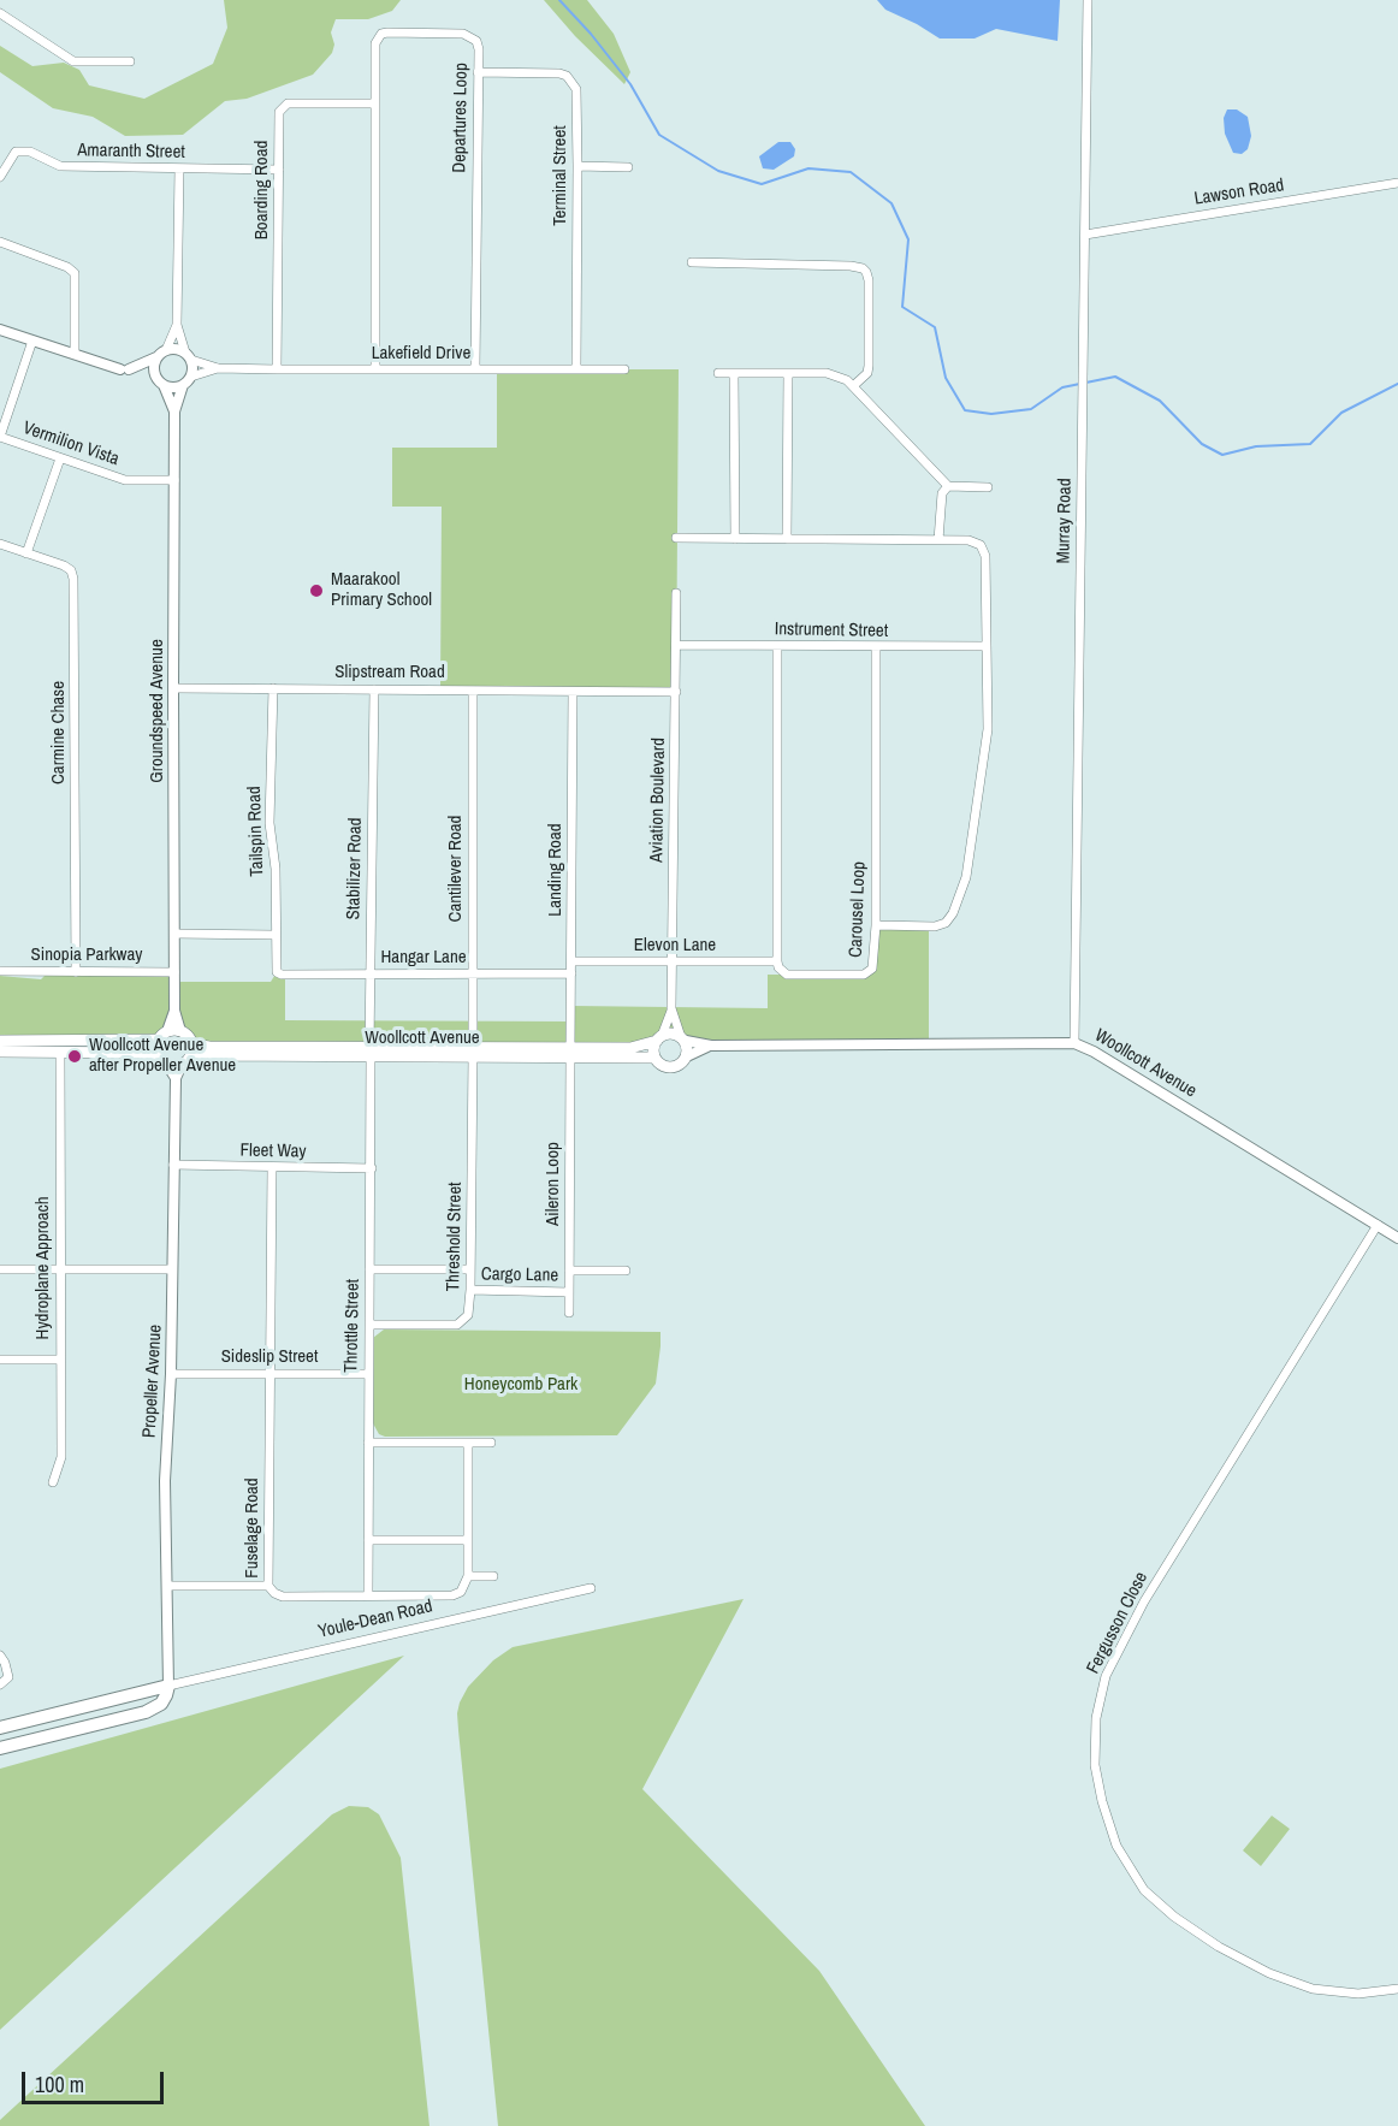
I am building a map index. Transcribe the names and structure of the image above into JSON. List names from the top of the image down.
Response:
{
  "streets": {
    "main road": ["Woollcott Avenue", "Youle-Dean Road"],
    "street": [
      "Departures Loop",
      "Amaranth Street",
      "Terminal Street",
      "Boarding Road",
      "Lawson Road",
      "Lakefield Drive",
      "Vermilion Vista",
      "Murray Road",
      "Instrument Street",
      "Slipstream Road",
      "Groundspeed Avenue",
      "Carmine Chase",
      "Aviation Boulevard",
      "Tailspin Road",
      "Stabilizer Road",
      "Cantilever Road",
      "Landing Road",
      "Carousel Loop",
      "Elevon Lane",
      "Sinopia Parkway",
      "Hangar Lane",
      "Fleet Way",
      "Aileron Loop",
      "Threshold Street",
      "Hydroplane Approach",
      "Cargo Lane",
      "Throttle Street",
      "Sideslip Street",
      "Propeller Avenue",
      "Fuselage Road",
      "Fergusson Close"
    ]
  },
  "crossings": [
    ["Departures Loop", "Terminal Street"],
    ["Departures Loop", "Boarding Road"],
    ["Departures Loop", "Lakefield Drive"],
    ["Amaranth Street", "Boarding Road"],
    ["Terminal Street", "Lakefield Drive"],
    ["Boarding Road", "Lakefield Drive"],
    ["Lawson Road", "Murray Road"],
    ["Lakefield Drive", "Groundspeed Avenue"],
    ["Vermilion Vista", "Groundspeed Avenue"],
    ["Murray Road", "Woollcott Avenue"],
    ["Instrument Street", "Aviation Boulevard"],
    ["Instrument Street", "Carousel Loop"],
    ["Slipstream Road", "Groundspeed Avenue"],
    ["Slipstream Road", "Aviation Boulevard"],
    ["Slipstream Road", "Tailspin Road"],
    ["Slipstream Road", "Stabilizer Road"],
    ["Slipstream Road", "Cantilever Road"],
    ["Slipstream Road", "Landing Road"],
    ["Groundspeed Avenue", "Sinopia Parkway"],
    ["Groundspeed Avenue", "Woollcott Avenue"],
    ["Groundspeed Avenue", "Propeller Avenue"],
    ["Carmine Chase", "Sinopia Parkway"],
    ["Aviation Boulevard", "Elevon Lane"],
    ["Aviation Boulevard", "Woollcott Avenue"],
    ["Tailspin Road", "Hangar Lane"],
    ["Stabilizer Road", "Hangar Lane"],
    ["Stabilizer Road", "Woollcott Avenue"],
    ["Stabilizer Road", "Throttle Street"],
    ["Cantilever Road", "Hangar Lane"],
    ["Cantilever Road", "Woollcott Avenue"],
    ["Cantilever Road", "Threshold Street"],
    ["Landing Road", "Elevon Lane"],
    ["Landing Road", "Hangar Lane"],
    ["Landing Road", "Woollcott Avenue"],
    ["Landing Road", "Aileron Loop"],
    ["Carousel Loop", "Elevon Lane"],
    ["Woollcott Avenue", "Aileron Loop"],
    ["Woollcott Avenue", "Threshold Street"],
    ["Woollcott Avenue", "Hydroplane Approach"],
    ["Woollcott Avenue", "Throttle Street"],
    ["Woollcott Avenue", "Propeller Avenue"],
    ["Woollcott Avenue", "Fergusson Close"],
    ["Fleet Way", "Throttle Street"],
    ["Fleet Way", "Propeller Avenue"],
    ["Fleet Way", "Fuselage Road"],
    ["Aileron Loop", "Cargo Lane"],
    ["Threshold Street", "Cargo Lane"],
    ["Threshold Street", "Throttle Street"],
    ["Throttle Street", "Sideslip Street"],
    ["Throttle Street", "Fuselage Road"],
    ["Sideslip Street", "Propeller Avenue"],
    ["Sideslip Street", "Fuselage Road"],
    ["Propeller Avenue", "Youle-Dean Road"]
  ],
  "parks": ["Honeycomb Park"],
  "places": ["Maarakool Primary School", "Woollcott Avenue after Propeller Avenue"],
  "scale_bar": "100 m"
}
